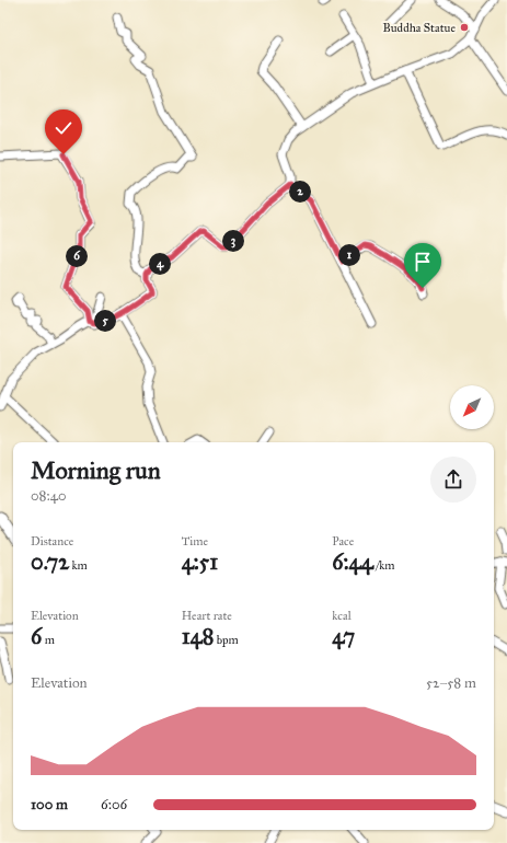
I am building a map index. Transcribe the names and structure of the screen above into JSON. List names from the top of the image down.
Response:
{
  "places": ["Buddha Statue"],
  "north": "bottom left",
  "page": {
    "pins": [
      "2",
      "3",
      "1",
      "6",
      "4",
      "5"
    ],
    "heading": ["Morning run", "08:40"],
    "stats": [
      ["Distance", "0.72 km"],
      ["Time", "4:51"],
      ["Pace", "6:44 /km"],
      ["Elevation", "6 m"],
      ["Heart rate", "148 bpm"],
      ["kcal", "47"]
    ],
    "chart": ["Elevation", "52–58 m"],
    "list": [
      {
        "name": "100 m",
        "note": "6:06"
      }
    ]
  }
}
